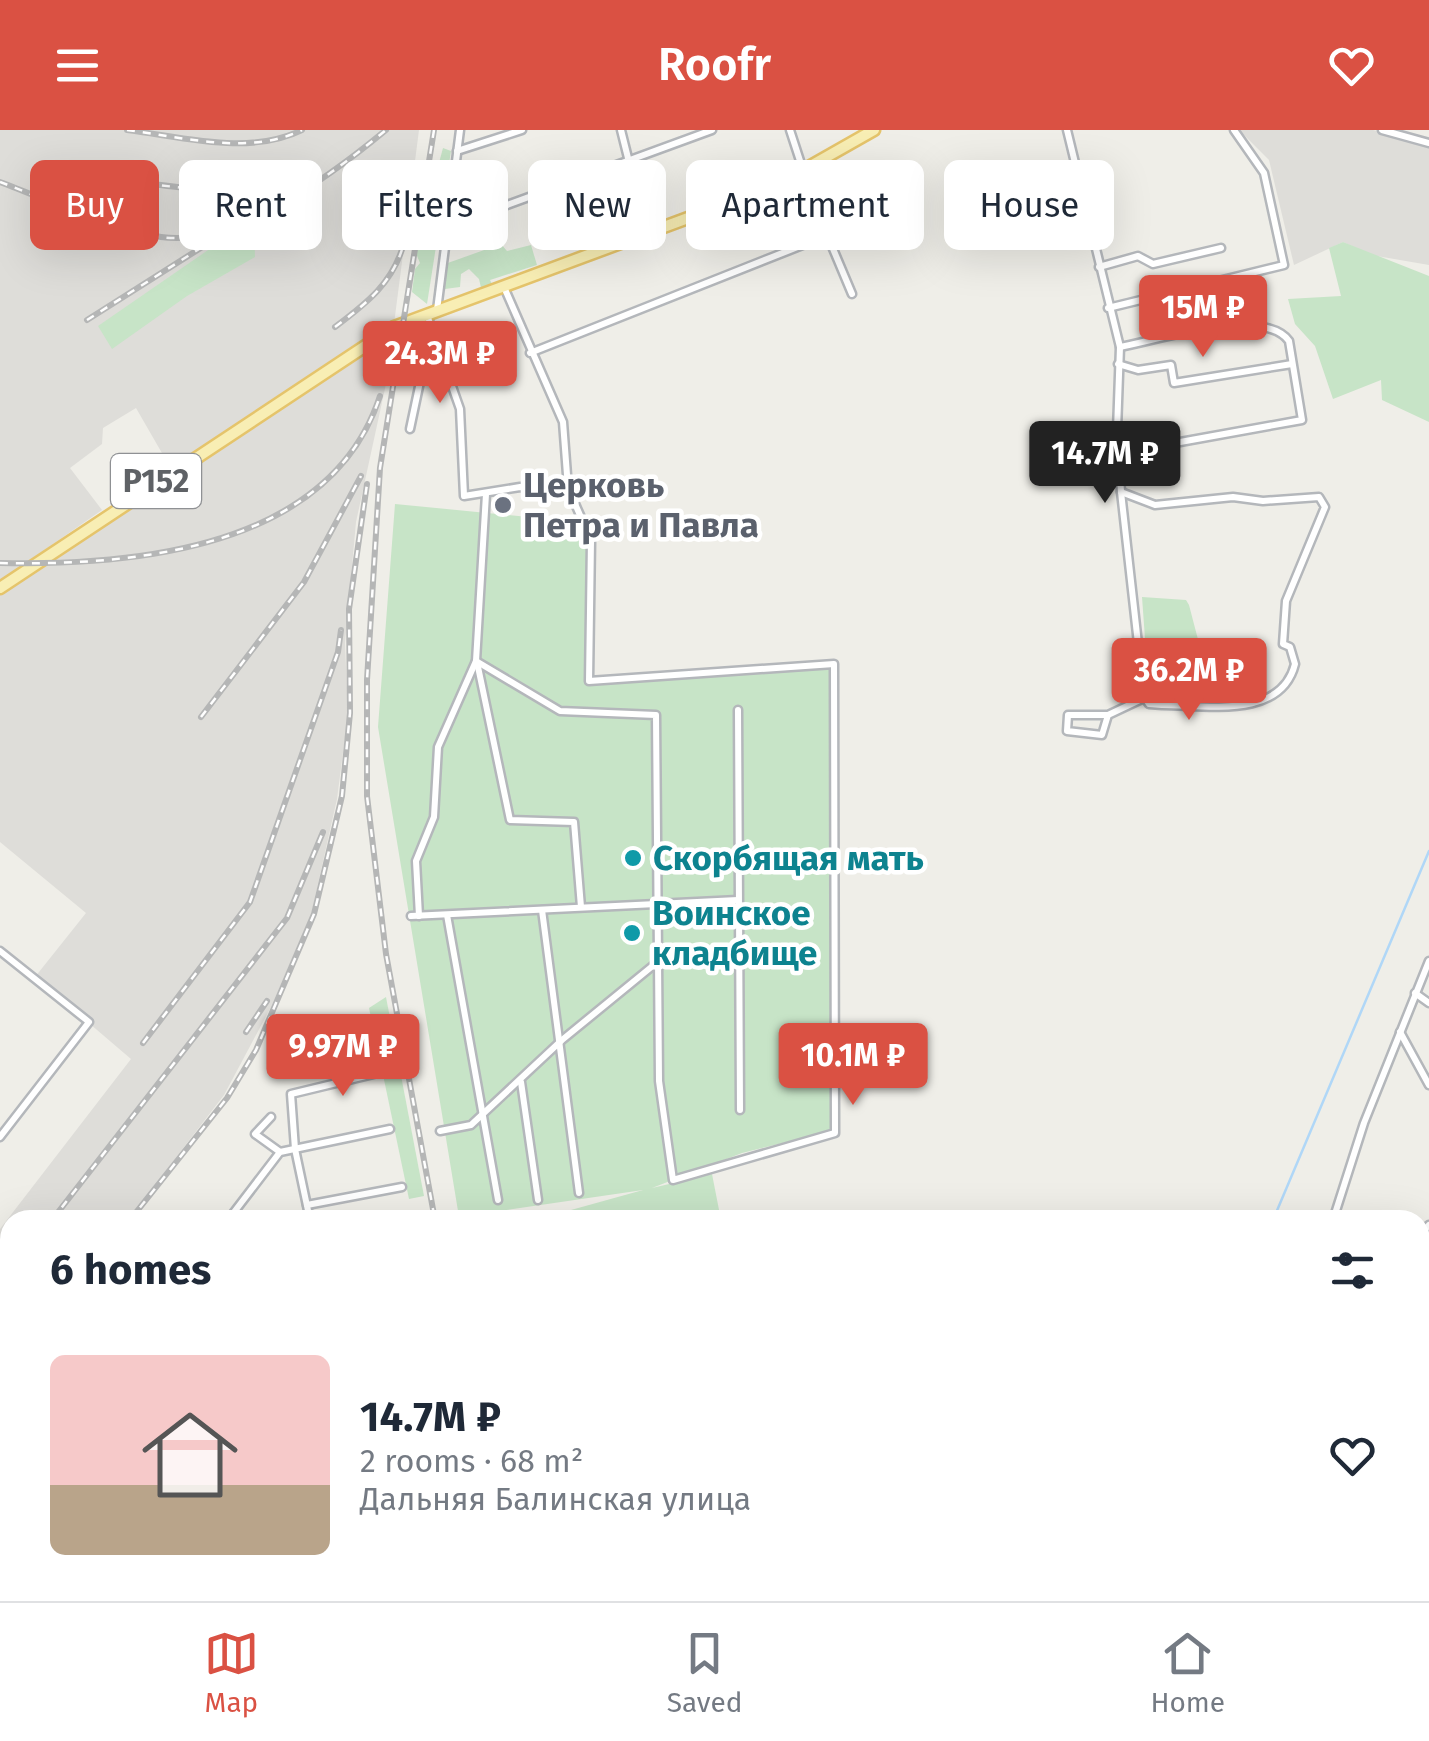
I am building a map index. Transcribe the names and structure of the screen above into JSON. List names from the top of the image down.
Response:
{
  "streets": {
    "main road": ["Р152"]
  },
  "places": ["Церковь Петра и Павла", "Скорбящая мать", "Воинское кладбище"],
  "page": {
    "header": "Roofr",
    "chip": [
      "Buy",
      "Rent",
      "Filters",
      "New",
      "Apartment",
      "House"
    ],
    "price": [
      "15M ₽",
      "24.3M ₽",
      "14.7M ₽",
      "36.2M ₽",
      "9.97M ₽",
      "10.1M ₽"
    ],
    "heading": "6 homes",
    "list": [
      {
        "name": "14.7M ₽",
        "note": "2 rooms · 68 m² · Дальняя Балинская улица"
      }
    ],
    "tabs": ["Map", "Saved", "Home"]
  }
}
